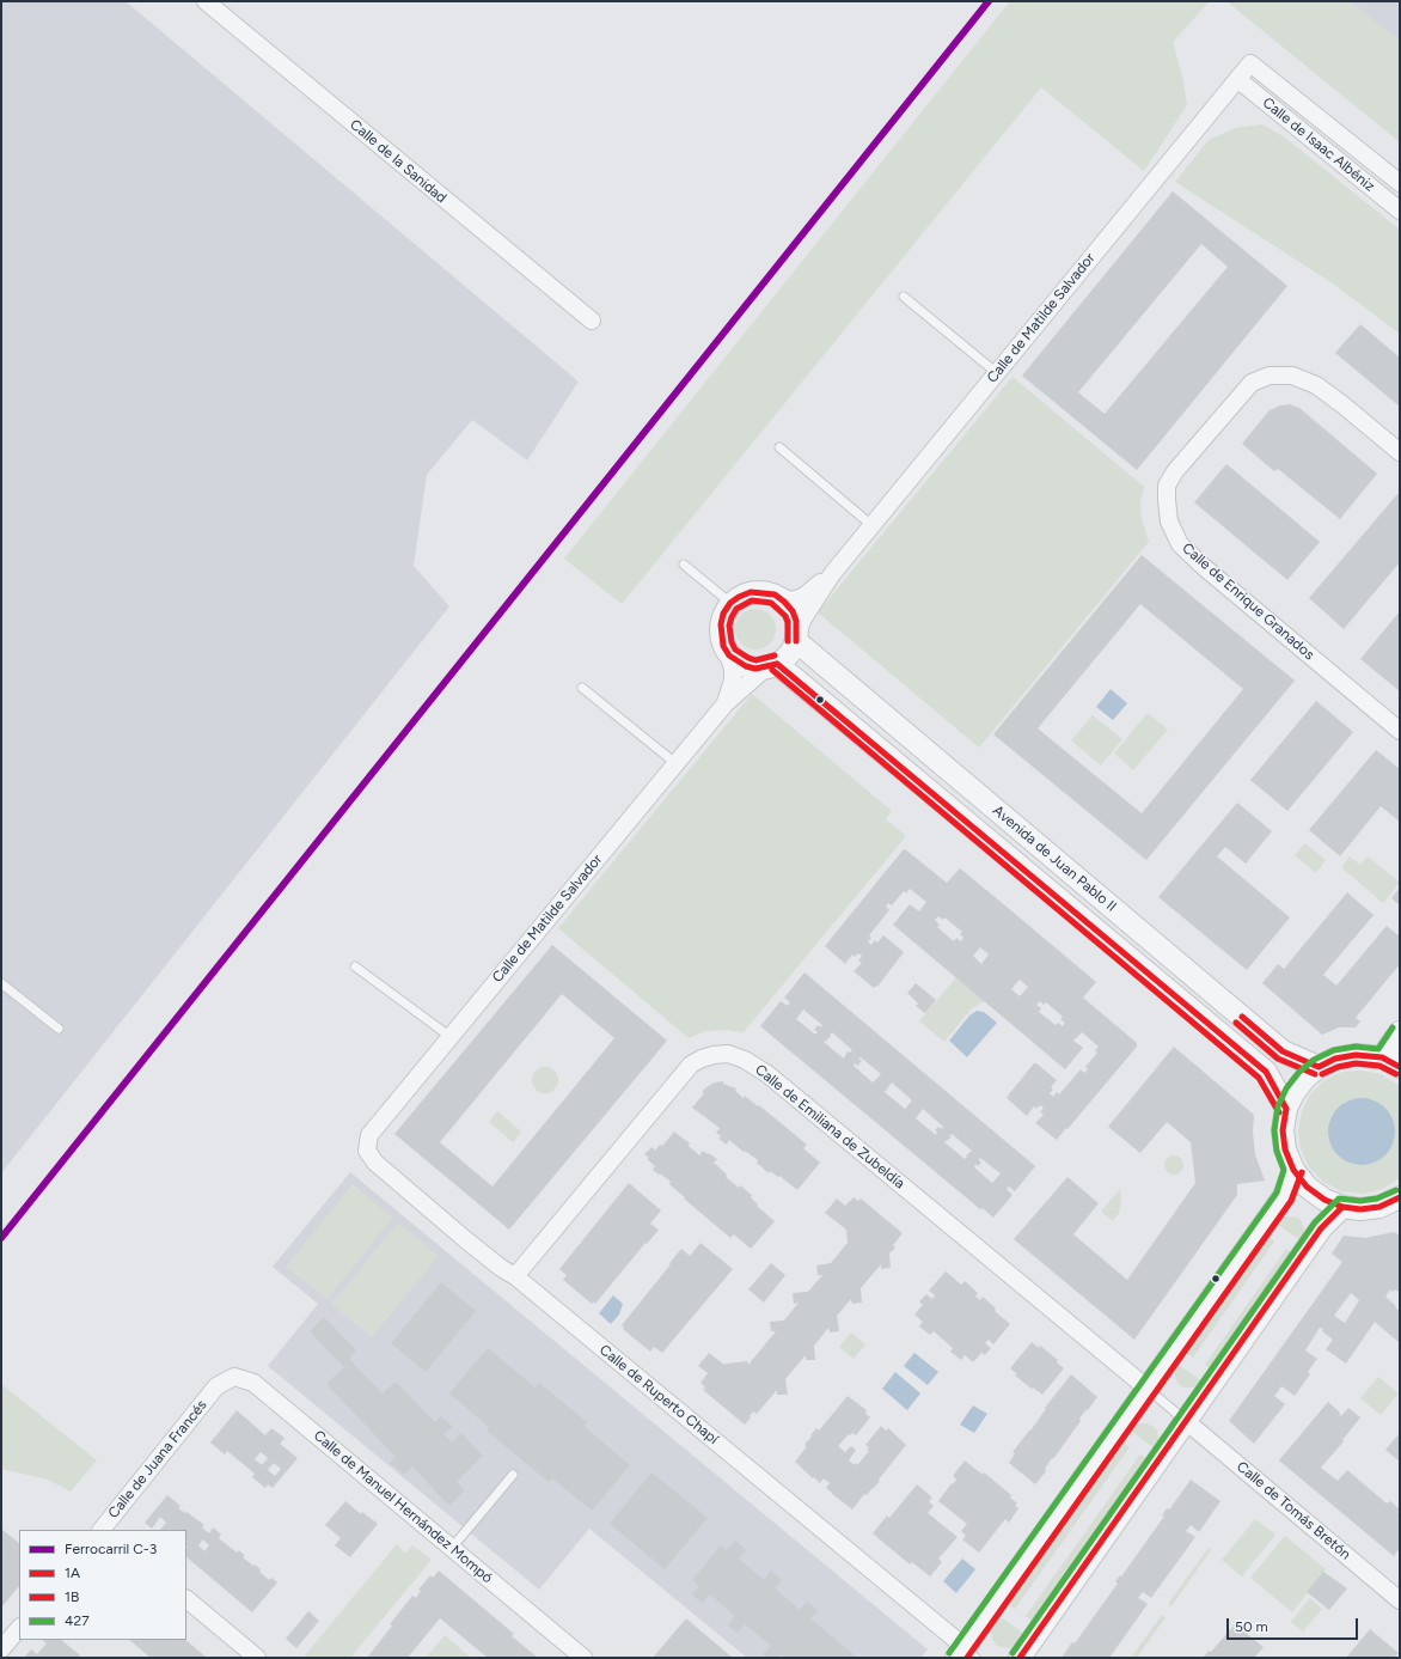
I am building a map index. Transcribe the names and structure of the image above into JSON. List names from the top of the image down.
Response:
{
  "streets": {
    "street": [
      "Calle de Isaac Albéniz",
      "Calle de la Sanidad",
      "Calle de Matilde Salvador",
      "Calle de Enrique Granados",
      "Avenida de Juan Pablo II",
      "Calle de Emiliana de Zubeldía",
      "Calle de Ruperto Chapí",
      "Calle de Juana Francés",
      "Calle de Manuel Hernández Mompó",
      "Calle de Tomás Bretón"
    ]
  },
  "crossings": [
    ["Calle de Isaac Albéniz", "Calle de Matilde Salvador"],
    ["Calle de Matilde Salvador", "Avenida de Juan Pablo II"],
    ["Calle de Matilde Salvador", "Calle de Ruperto Chapí"],
    ["Calle de Emiliana de Zubeldía", "Calle de Ruperto Chapí"],
    ["Calle de Juana Francés", "Calle de Manuel Hernández Mompó"]
  ],
  "lines": [
    "rail line C-3",
    "transit line 1A",
    "transit line 1B",
    "transit line 427"
  ],
  "legend": [
    "Ferrocarril C-3",
    "1A",
    "1B",
    "427"
  ],
  "scale_bar": "50 m"
}
